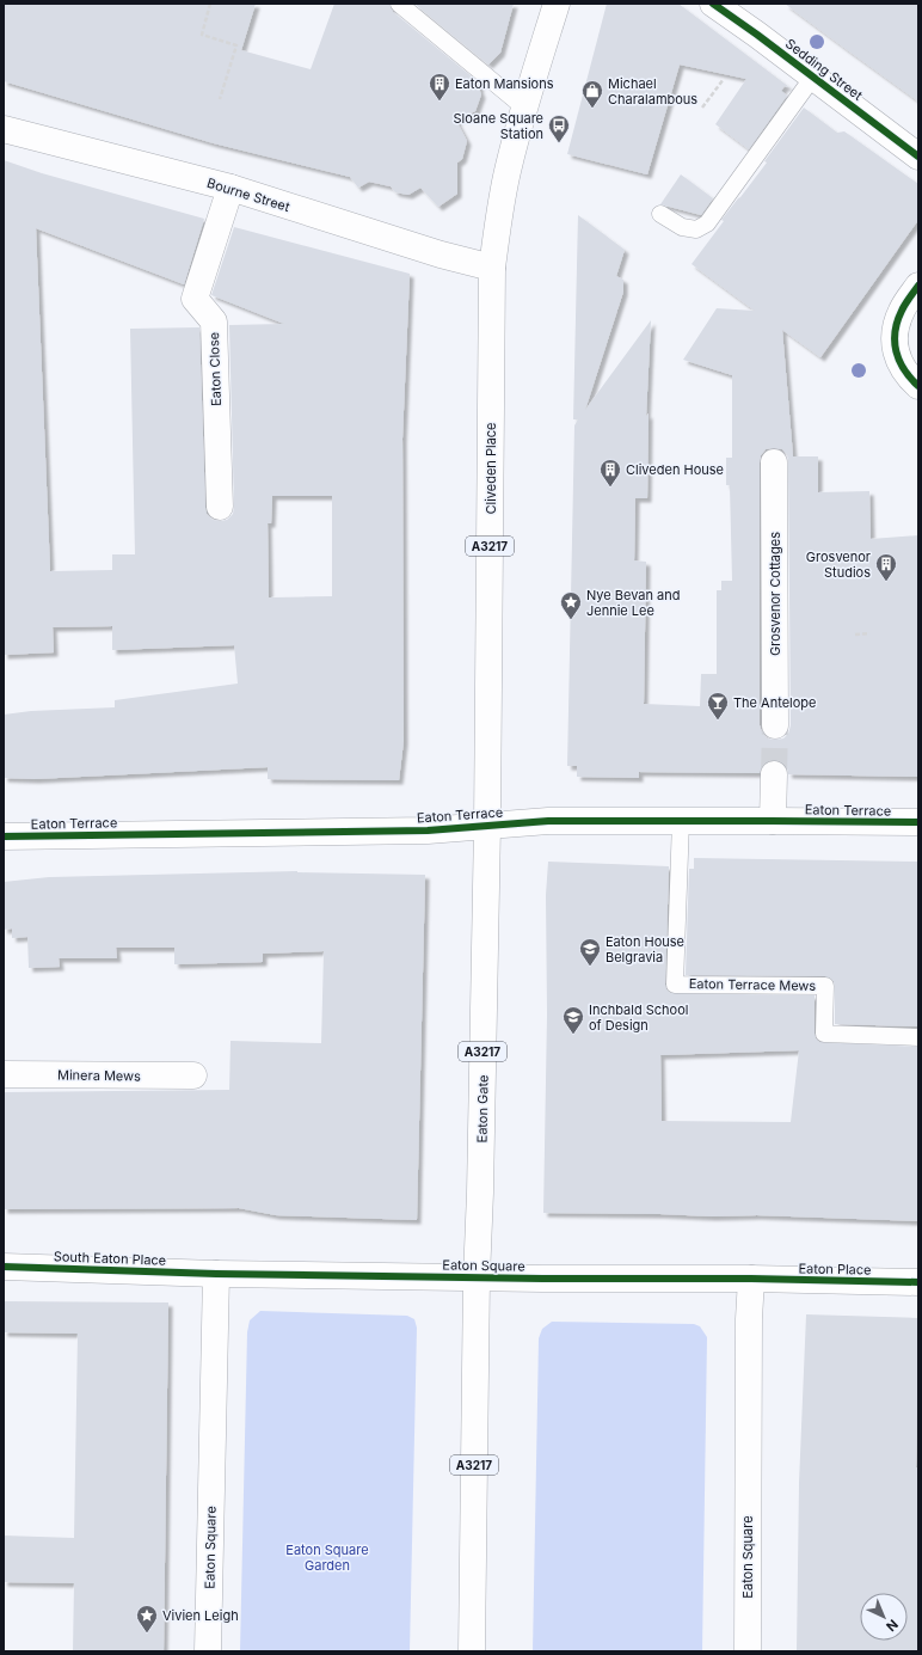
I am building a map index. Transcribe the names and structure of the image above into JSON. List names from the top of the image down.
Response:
{
  "streets": {
    "street": [
      "Sedding Street",
      "Bourne Street",
      "Eaton Close",
      "Cliveden Place",
      "A3217",
      "Grosvenor Cottages",
      "Eaton Terrace",
      "Minera Mews",
      "Eaton Gate",
      "South Eaton Place",
      "Eaton Square",
      "Eaton Place"
    ],
    "lane": ["Eaton Terrace Mews"]
  },
  "crossings": [
    ["Bourne Street", "Eaton Close"],
    ["Bourne Street", "Cliveden Place"],
    ["Cliveden Place", "A3217"],
    ["Cliveden Place", "Eaton Terrace"],
    ["Cliveden Place", "Eaton Gate"],
    ["Eaton Terrace", "Eaton Terrace Mews"],
    ["Eaton Terrace", "Eaton Gate"],
    ["Eaton Gate", "Eaton Square"],
    ["South Eaton Place", "Eaton Square"],
    ["Eaton Square", "Eaton Place"]
  ],
  "parks": ["Eaton Square Garden"],
  "places": {
    "building": ["Eaton Mansions", "Cliveden House", "Grosvenor Studios"],
    "shop": ["Michael Charalambous"],
    "bus stop": ["Sloane Square Station"],
    "place": ["Nye Bevan and Jennie Lee", "Vivien Leigh"],
    "bar": ["The Antelope"],
    "school or university": ["Eaton House Belgravia", "Inchbald School of Design"]
  },
  "north": "bottom right"
}
